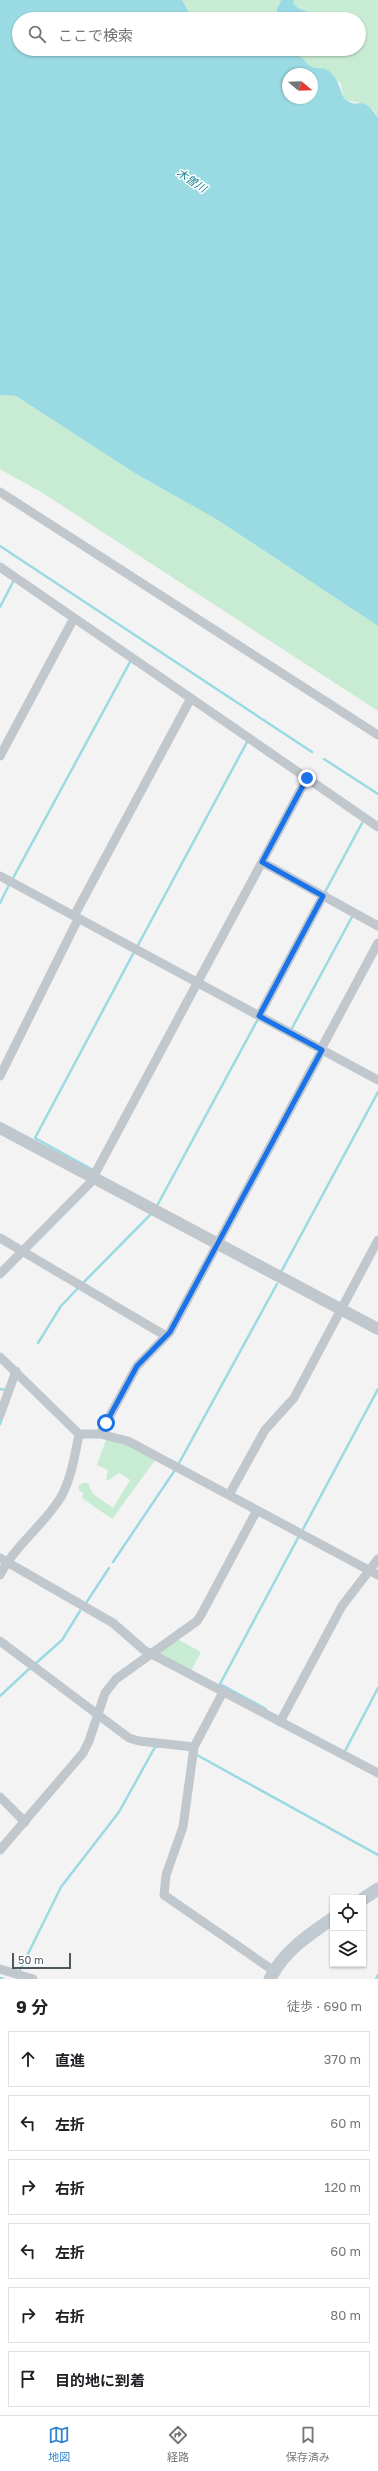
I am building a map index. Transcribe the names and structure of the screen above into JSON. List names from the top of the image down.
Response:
{
  "water": ["木曽川"],
  "scale_bar": "50 m",
  "north": "right",
  "page": {
    "search": "ここで検索",
    "scale": "50 m",
    "heading": ["9 分", "徒歩 · 690 m"],
    "list": [
      ["直進", "370 m"],
      ["左折", "60 m"],
      ["右折", "120 m"],
      ["左折", "60 m"],
      ["右折", "80 m"],
      "目的地に到着"
    ],
    "nav": ["地図", "経路", "保存済み"]
  }
}
